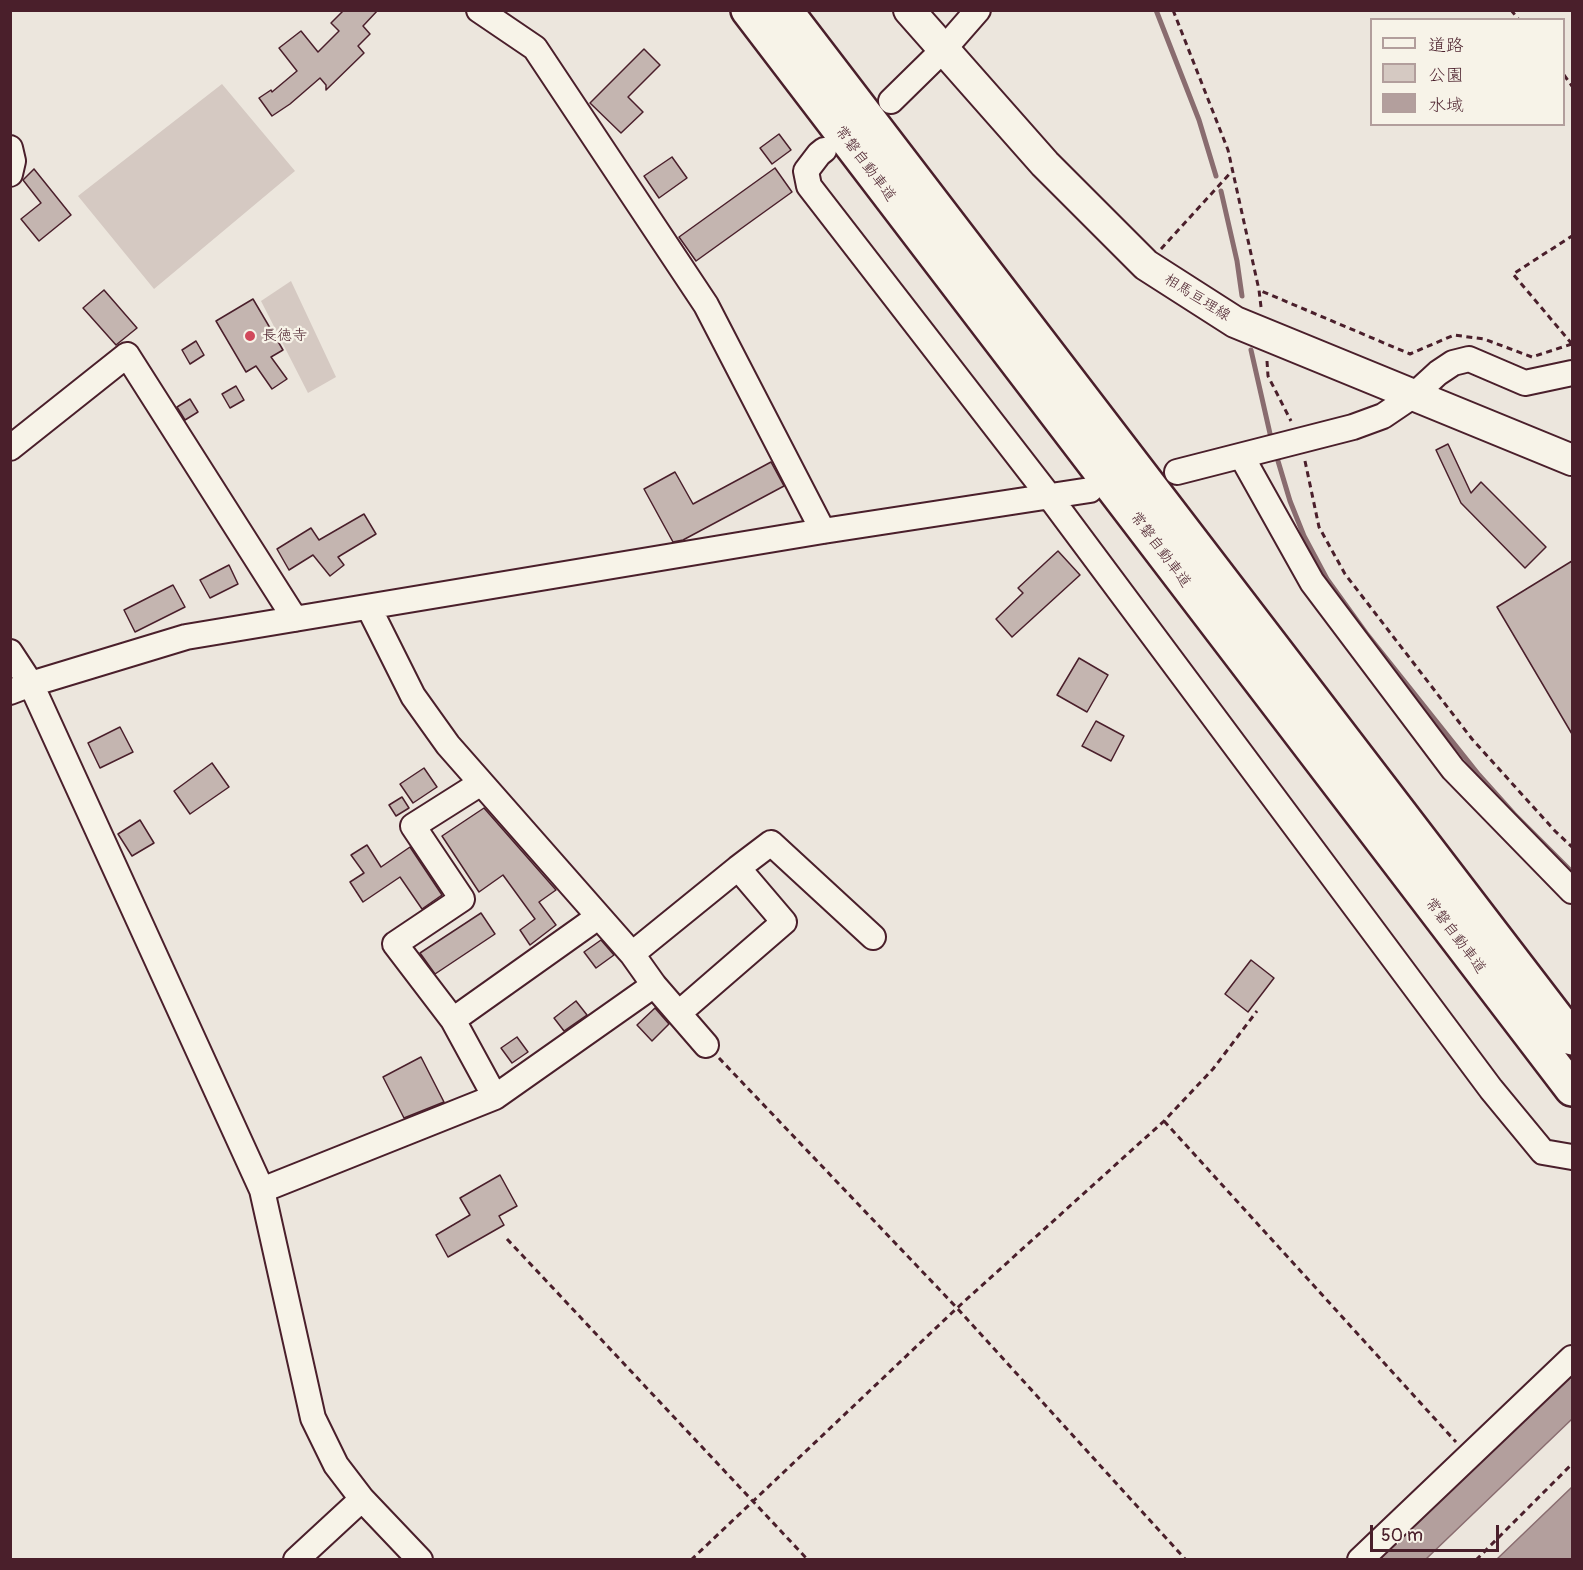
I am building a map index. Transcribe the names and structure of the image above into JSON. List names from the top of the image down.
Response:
{
  "streets": {
    "highway": ["常磐自動車道"],
    "main road": ["相馬亘理線"]
  },
  "places": ["長徳寺"],
  "legend": ["道路", "公園", "水域"],
  "scale_bar": "50 m"
}
